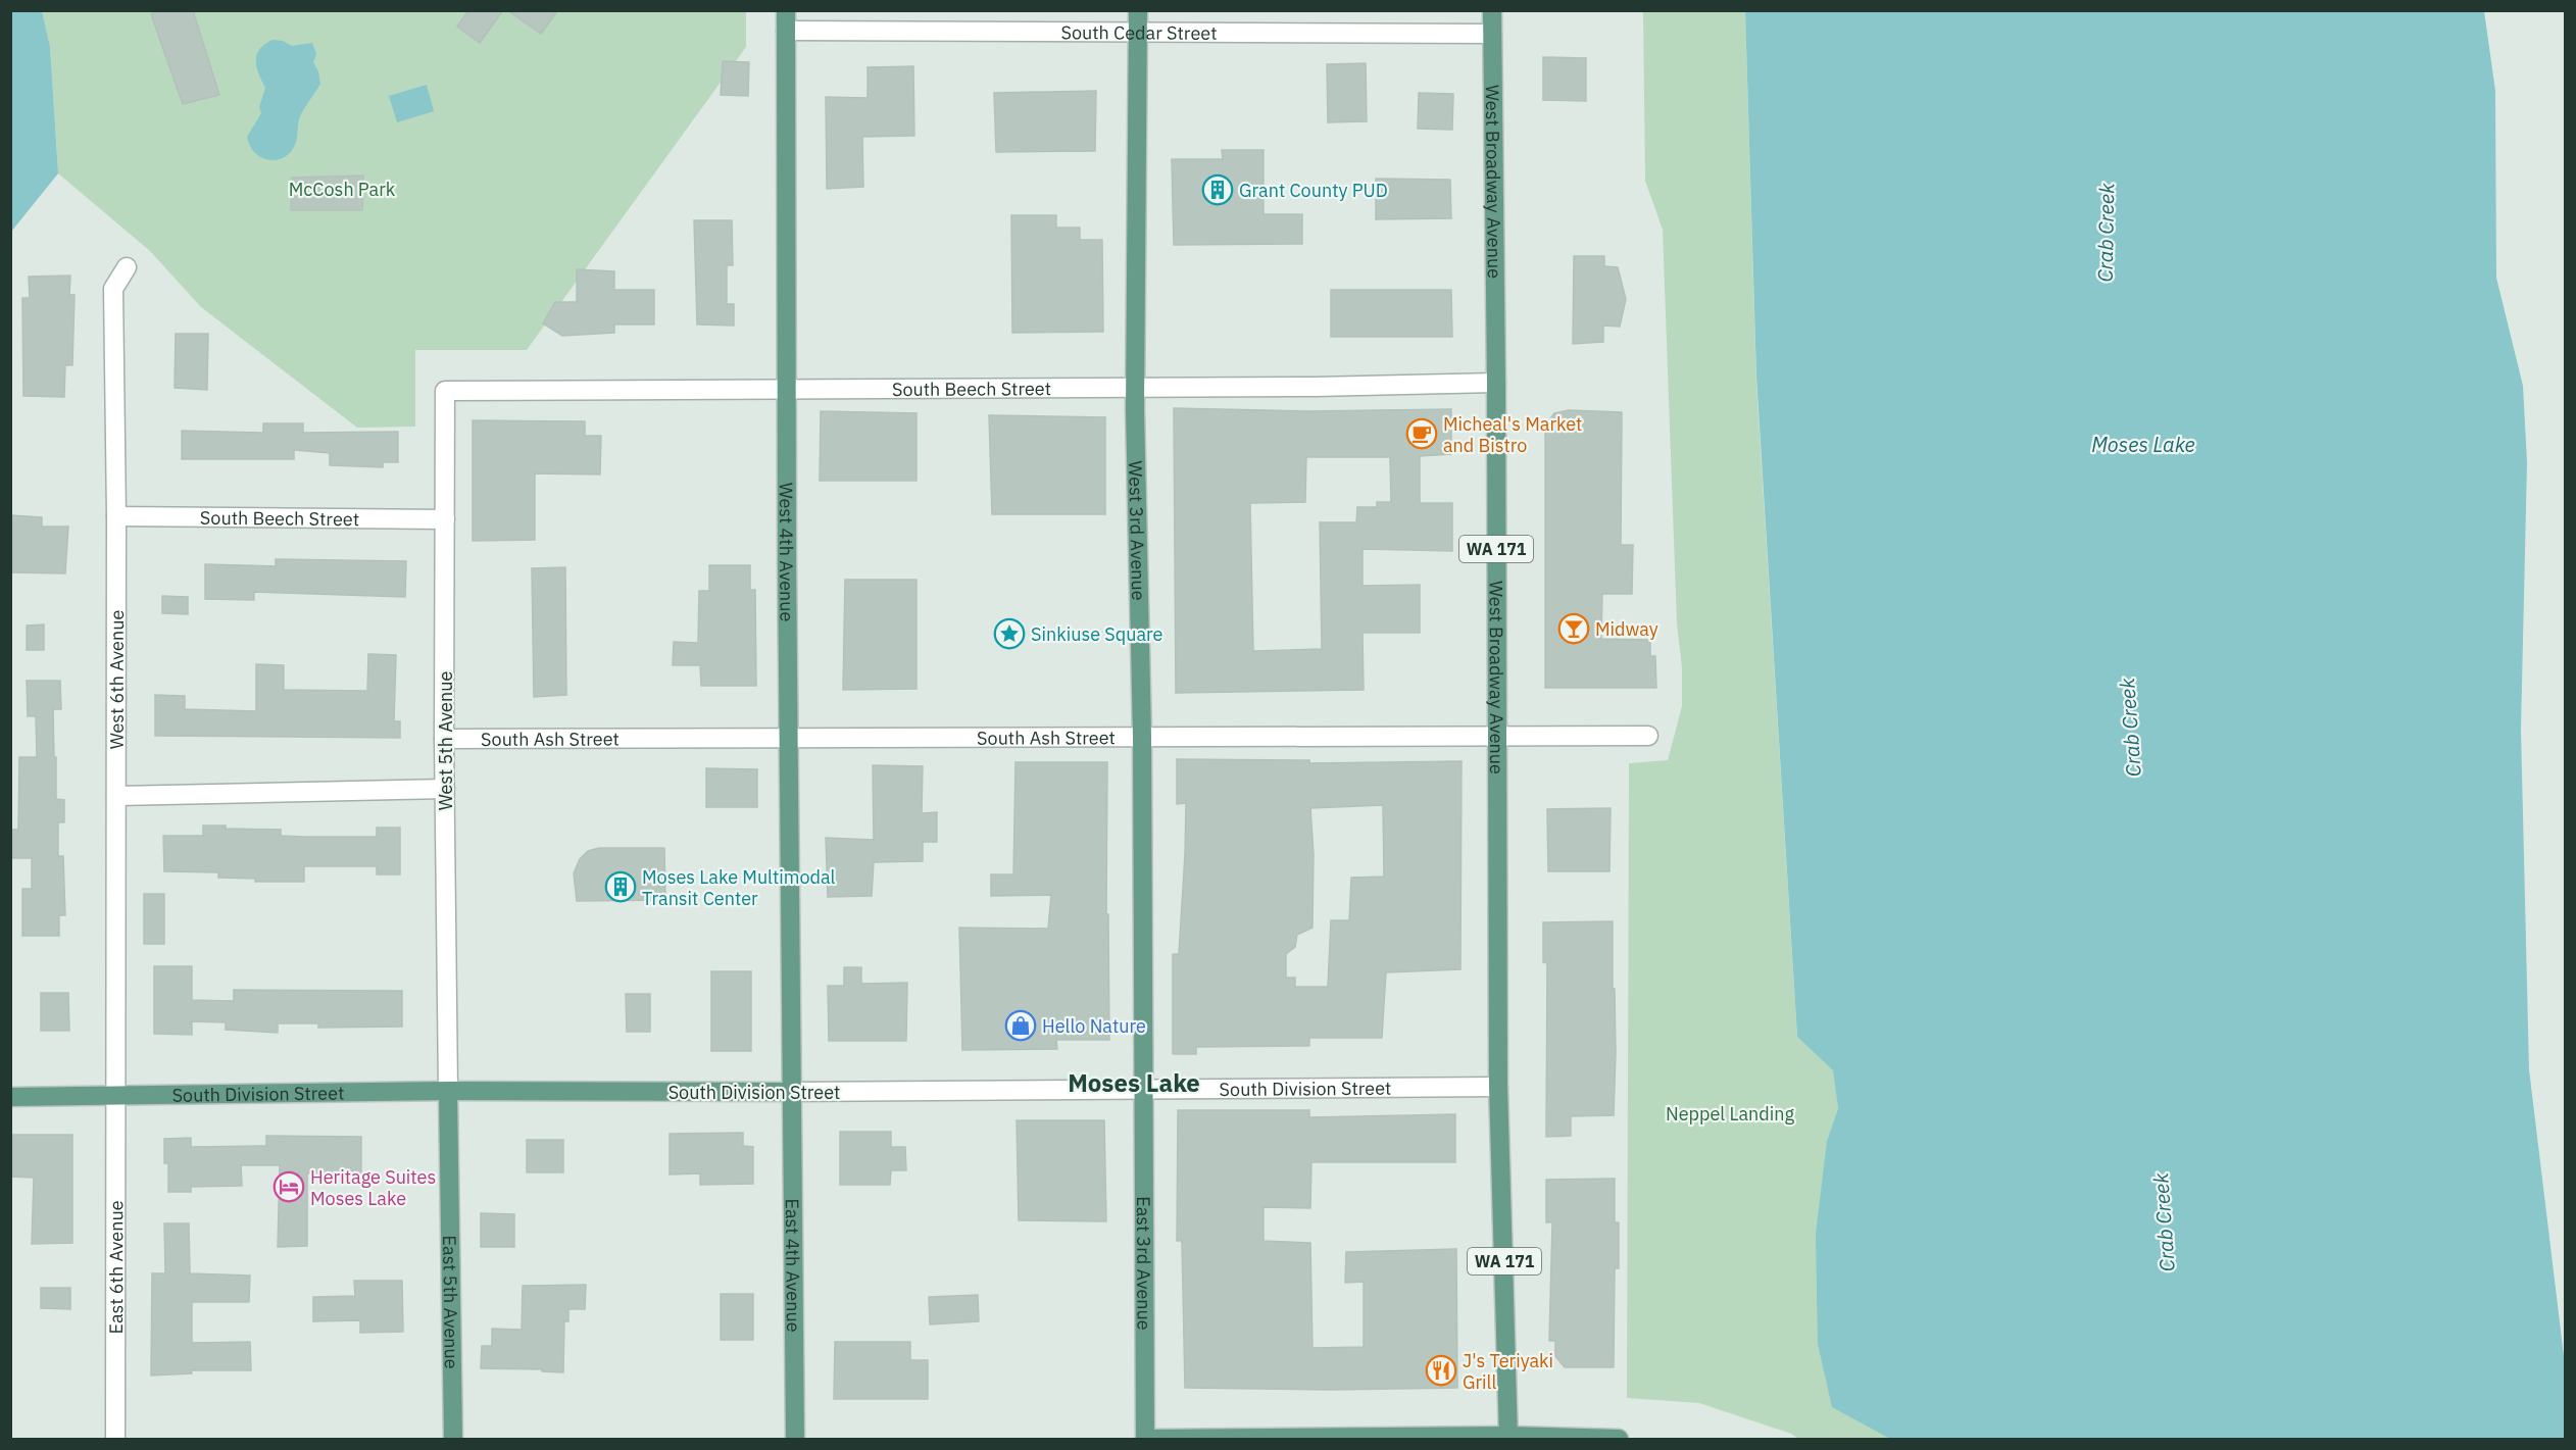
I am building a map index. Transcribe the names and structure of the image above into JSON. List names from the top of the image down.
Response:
{
  "streets": {
    "main road": [
      "West Broadway Avenue",
      "West 3rd Avenue",
      "WA 171",
      "West 4th Avenue",
      "South Division Street",
      "East 3rd Avenue",
      "East 4th Avenue",
      "East 5th Avenue"
    ],
    "street": [
      "South Cedar Street",
      "South Beech Street",
      "West 6th Avenue",
      "South Ash Street",
      "West 5th Avenue",
      "East 6th Avenue"
    ]
  },
  "crossings": [
    ["South Cedar Street", "West Broadway Avenue"],
    ["South Cedar Street", "West 3rd Avenue"],
    ["South Cedar Street", "West 4th Avenue"],
    ["West Broadway Avenue", "South Beech Street"],
    ["West Broadway Avenue", "WA 171"],
    ["West Broadway Avenue", "South Ash Street"],
    ["West Broadway Avenue", "South Division Street"],
    ["South Beech Street", "West 3rd Avenue"],
    ["South Beech Street", "West 4th Avenue"],
    ["South Beech Street", "West 6th Avenue"],
    ["South Beech Street", "West 5th Avenue"],
    ["West 3rd Avenue", "South Ash Street"],
    ["West 3rd Avenue", "South Division Street"],
    ["West 3rd Avenue", "East 3rd Avenue"],
    ["WA 171", "South Division Street"],
    ["West 4th Avenue", "South Ash Street"],
    ["West 4th Avenue", "South Division Street"],
    ["West 4th Avenue", "East 4th Avenue"],
    ["West 6th Avenue", "South Division Street"],
    ["West 6th Avenue", "East 6th Avenue"],
    ["South Ash Street", "West 5th Avenue"],
    ["West 5th Avenue", "South Division Street"],
    ["West 5th Avenue", "East 5th Avenue"],
    ["South Division Street", "East 3rd Avenue"],
    ["South Division Street", "East 4th Avenue"],
    ["South Division Street", "East 6th Avenue"],
    ["South Division Street", "East 5th Avenue"]
  ],
  "districts": ["Moses Lake"],
  "water": ["Crab Creek", "Moses Lake"],
  "parks": ["McCosh Park", "Neppel Landing"],
  "places": {
    "building": ["Grant County PUD", "Moses Lake Multimodal Transit Center"],
    "cafe": ["Micheal's Market and Bistro"],
    "bar": ["Midway"],
    "place": ["Sinkiuse Square"],
    "shop": ["Hello Nature"],
    "hotel": ["Heritage Suites Moses Lake"],
    "restaurant": ["J's Teriyaki Grill"]
  }
}
